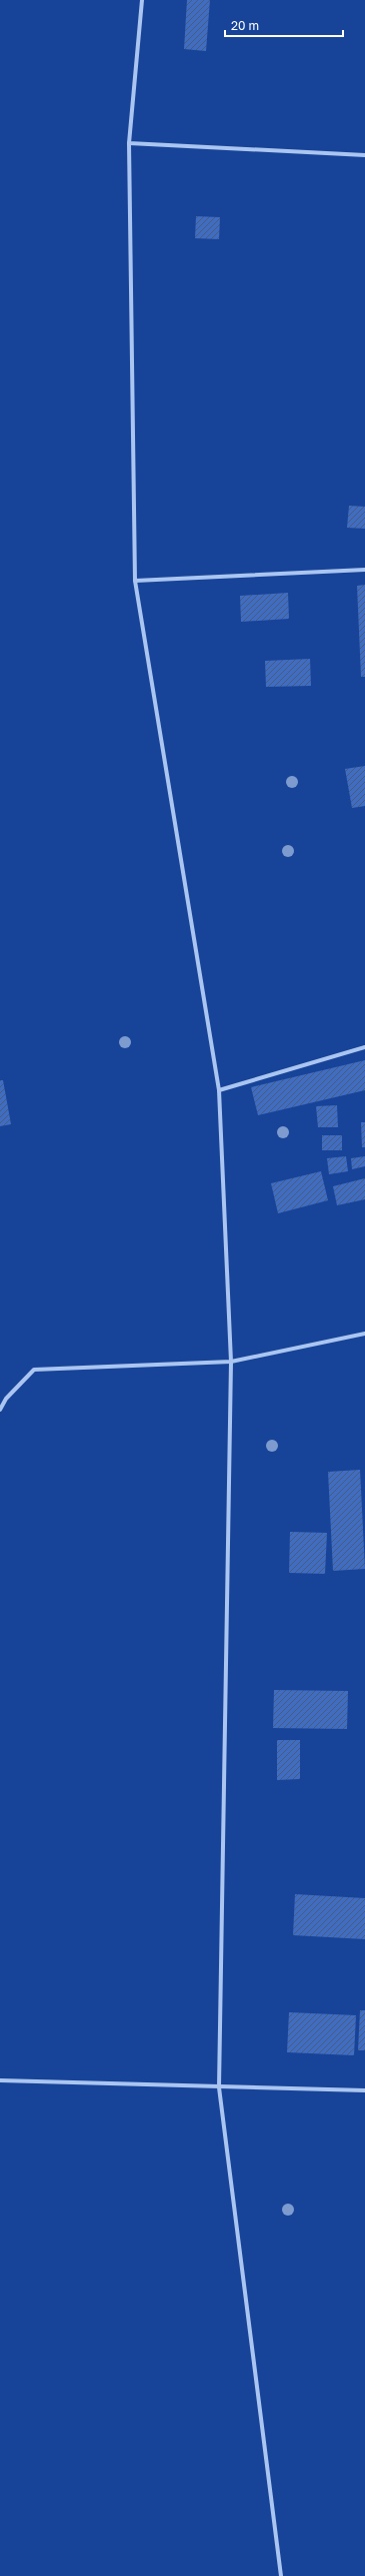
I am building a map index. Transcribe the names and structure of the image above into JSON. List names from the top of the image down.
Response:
{
  "scale_bar": "20 m"
}
